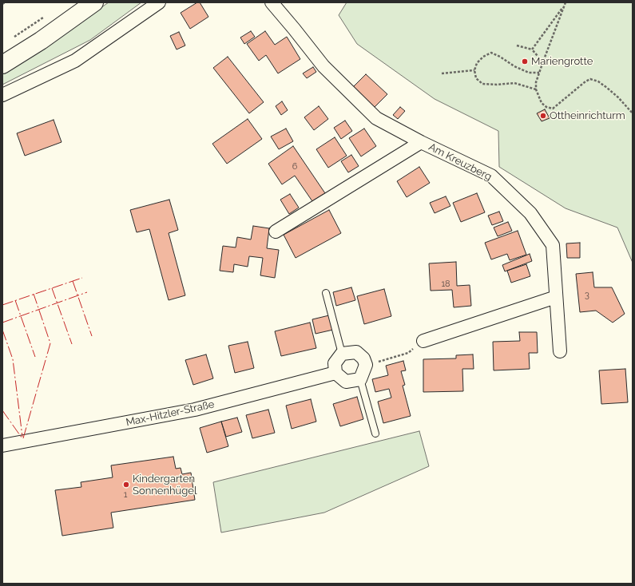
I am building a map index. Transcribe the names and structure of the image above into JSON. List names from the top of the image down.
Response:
{
  "streets": {
    "street": ["Am Kreuzberg", "Max-Hitzler-Straße"]
  },
  "places": ["Mariengrotte", "Ottheinrichturm", "Kindergarten Sonnenhügel"],
  "house_numbers": [
    "6",
    "18",
    "3",
    "1"
  ]
}
